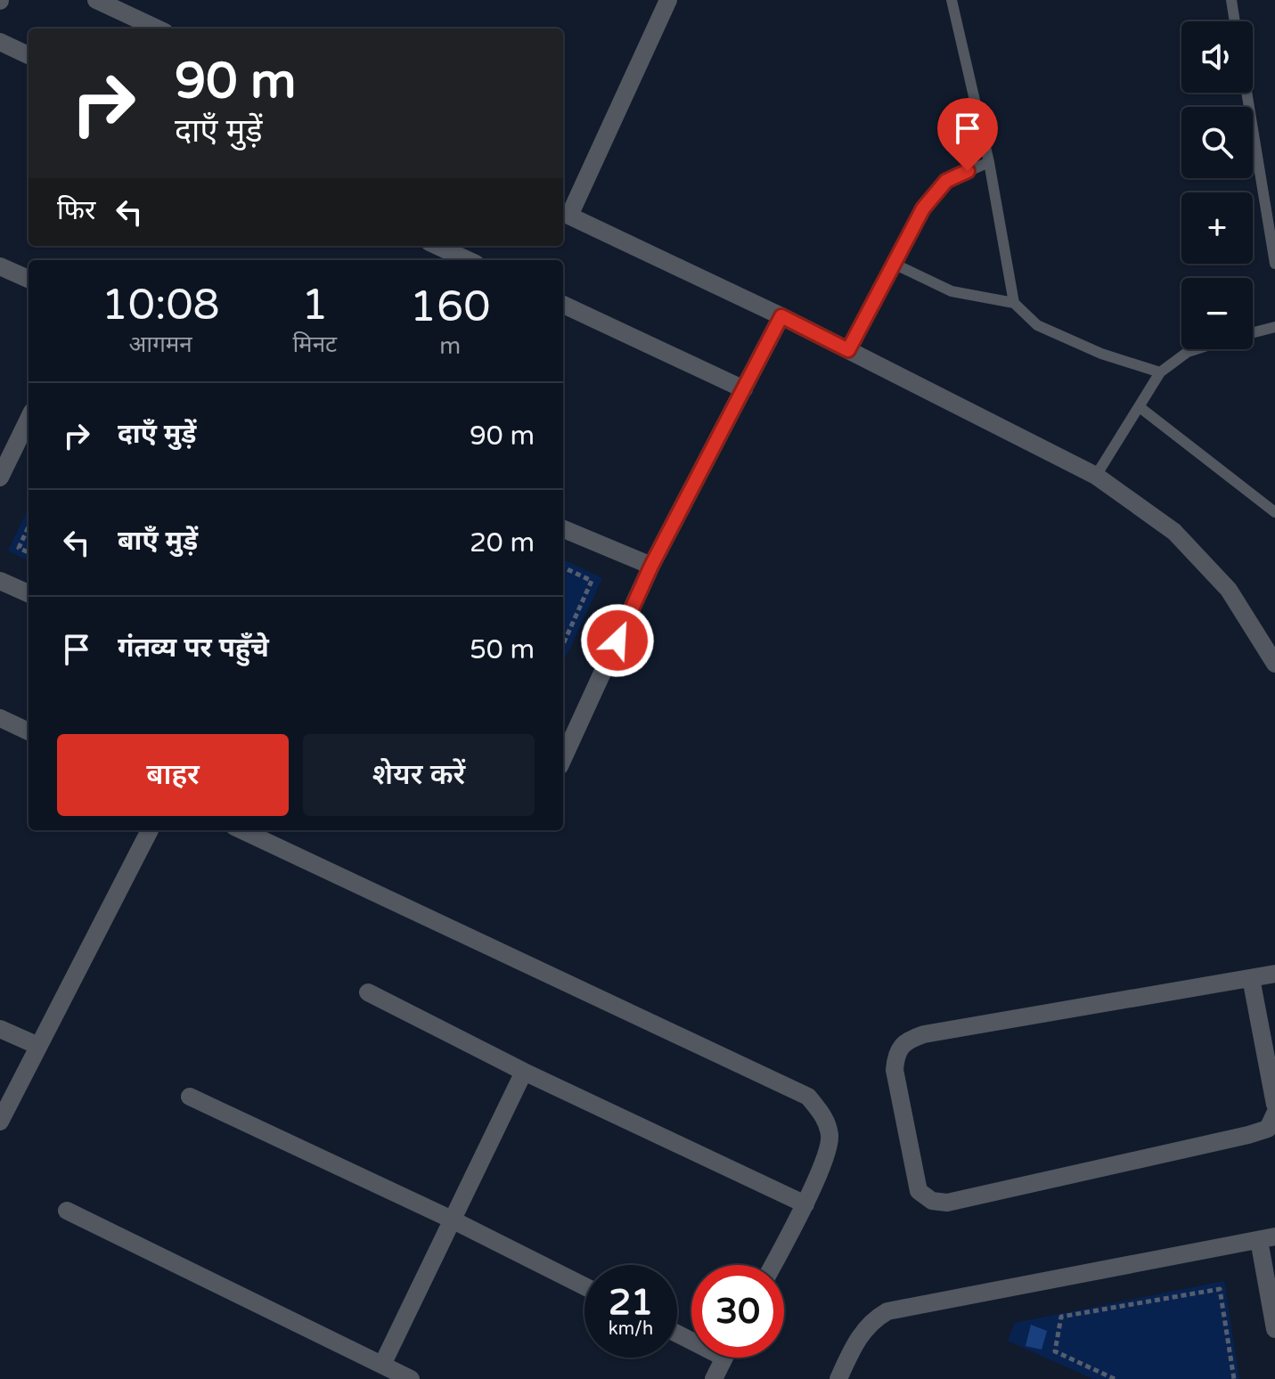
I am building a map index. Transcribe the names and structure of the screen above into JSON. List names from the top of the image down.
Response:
{
  "page": {
    "map_buttons": ["+", "−"],
    "turn": ["90 m", "दाएँ मुड़ें"],
    "then": "फिर",
    "eta": [
      "10:08",
      "आगमन",
      "1",
      "मिनट",
      "160",
      "m"
    ],
    "list": [
      {
        "name": "दाएँ मुड़ें",
        "value": "90 m"
      },
      {
        "name": "बाएँ मुड़ें",
        "value": "20 m"
      },
      {
        "name": "गंतव्य पर पहुँचे",
        "value": "50 m"
      }
    ],
    "buttons": ["बाहर", "शेयर करें"],
    "speed": "21 km/h",
    "limit": "30"
  }
}
